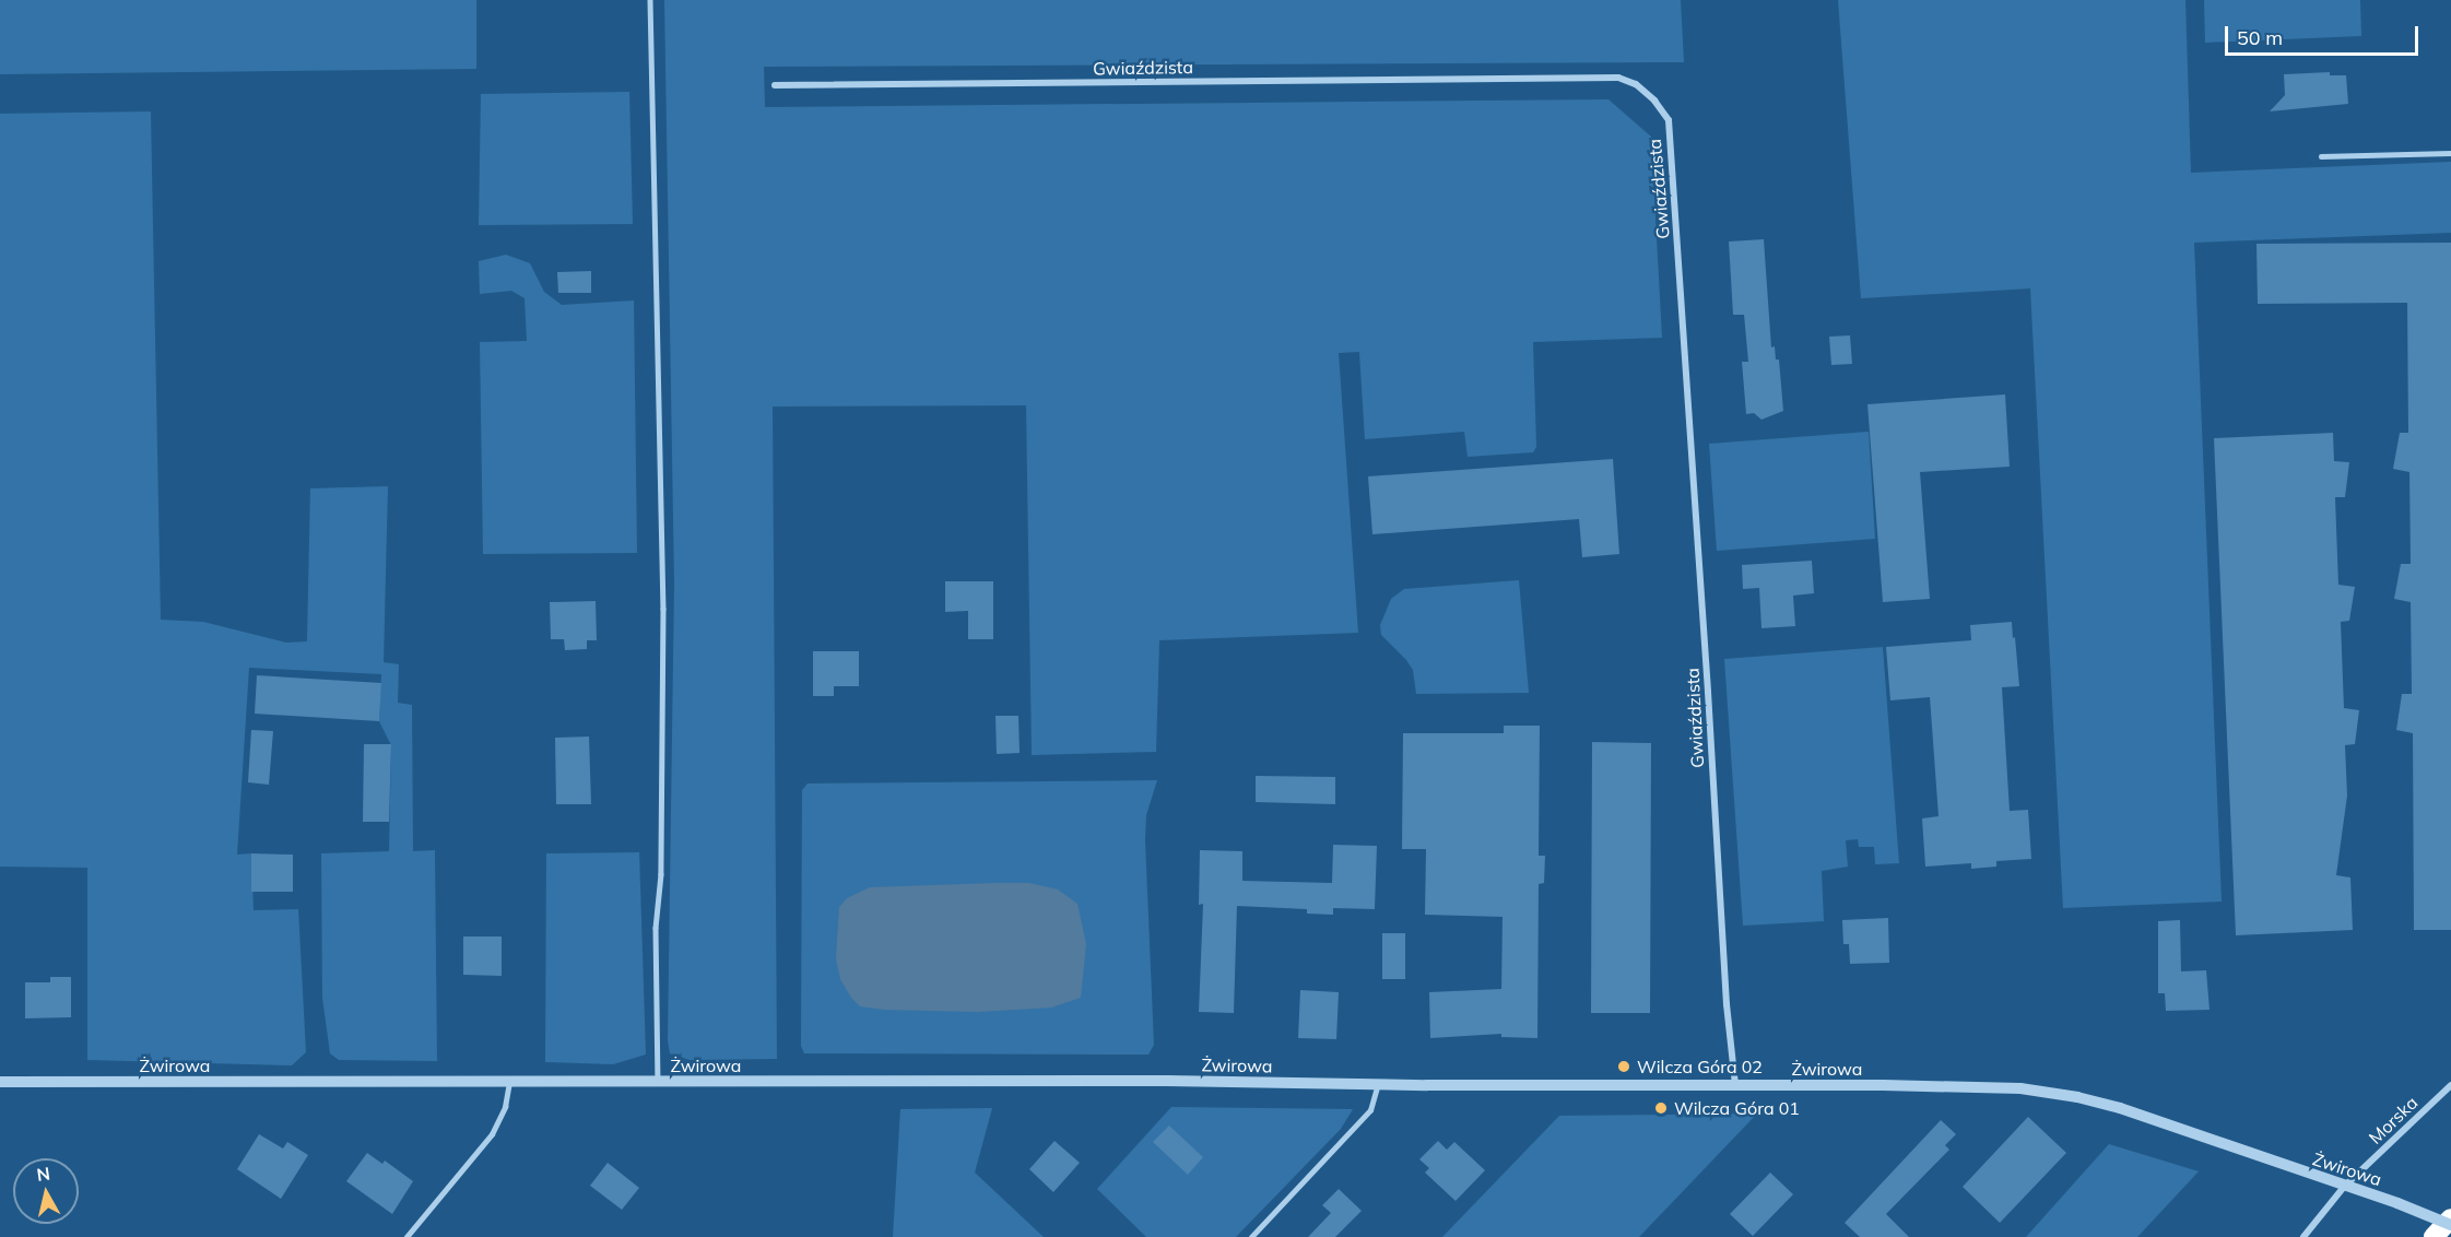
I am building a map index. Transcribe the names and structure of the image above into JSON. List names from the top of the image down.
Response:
{
  "streets": {
    "street": ["Gwiaździsta", "Żwirowa", "Morska"]
  },
  "crossings": [
    ["Gwiaździsta", "Żwirowa"],
    ["Żwirowa", "Morska"]
  ],
  "places": ["Wilcza Góra 02", "Wilcza Góra 01"],
  "scale_bar": "50 m",
  "north": "top"
}
